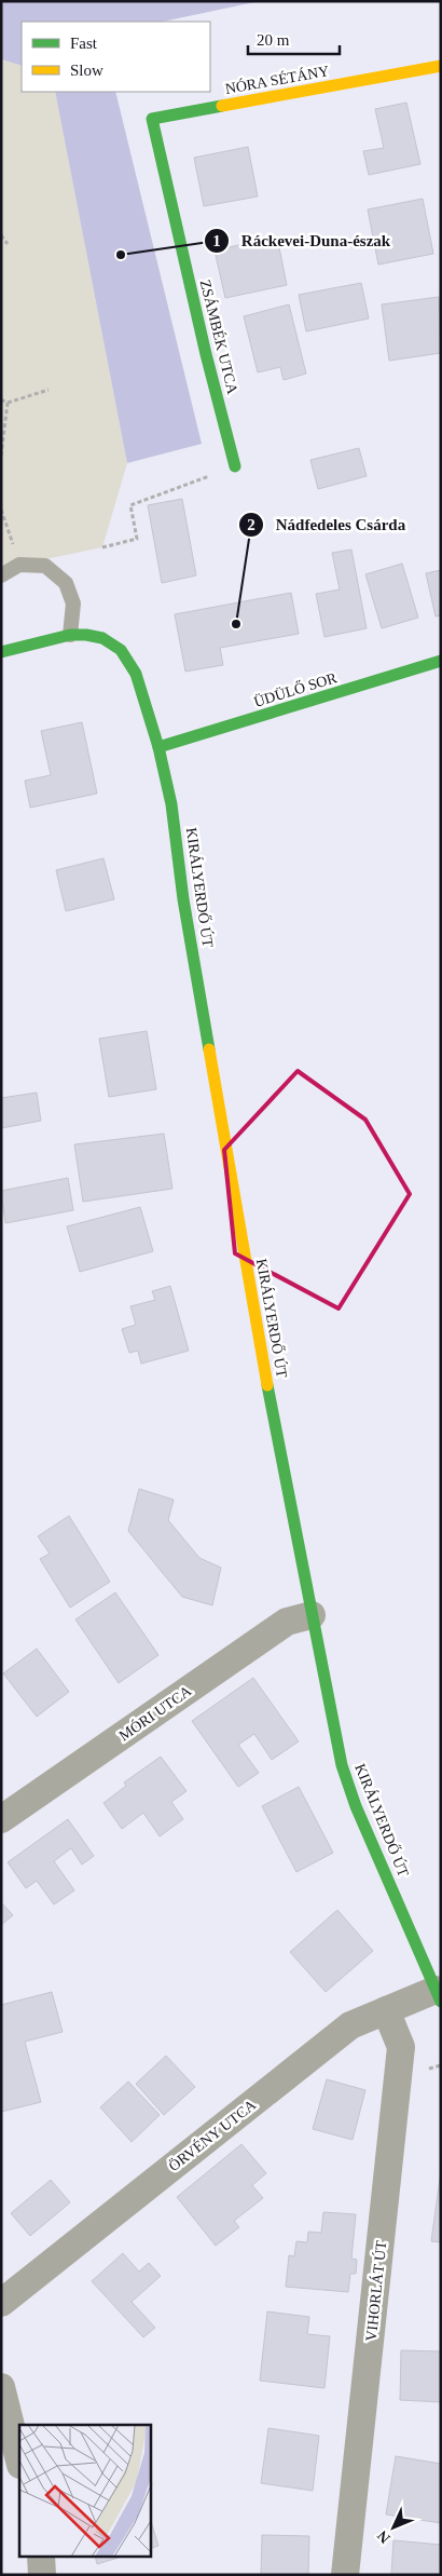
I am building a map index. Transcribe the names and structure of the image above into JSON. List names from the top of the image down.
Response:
{
  "streets": {
    "street": [
      "NÓRA SÉTÁNY",
      "ZSÁMBÉK UTCA",
      "ÜDÜLŐ SOR",
      "KIRÁLYERDŐ ÚT",
      "MÓRI UTCA",
      "ÖRVÉNY UTCA",
      "VIHORLÁT ÚT"
    ]
  },
  "crossings": [
    ["NÓRA SÉTÁNY", "ZSÁMBÉK UTCA"],
    ["ÜDÜLŐ SOR", "KIRÁLYERDŐ ÚT"],
    ["KIRÁLYERDŐ ÚT", "MÓRI UTCA"],
    ["KIRÁLYERDŐ ÚT", "ÖRVÉNY UTCA"],
    ["ÖRVÉNY UTCA", "VIHORLÁT ÚT"]
  ],
  "places": ["Ráckevei-Duna-észak", "Nádfedeles Csárda"],
  "legend": ["Fast", "Slow"],
  "scale_bar": "20 m",
  "north": "bottom left"
}
